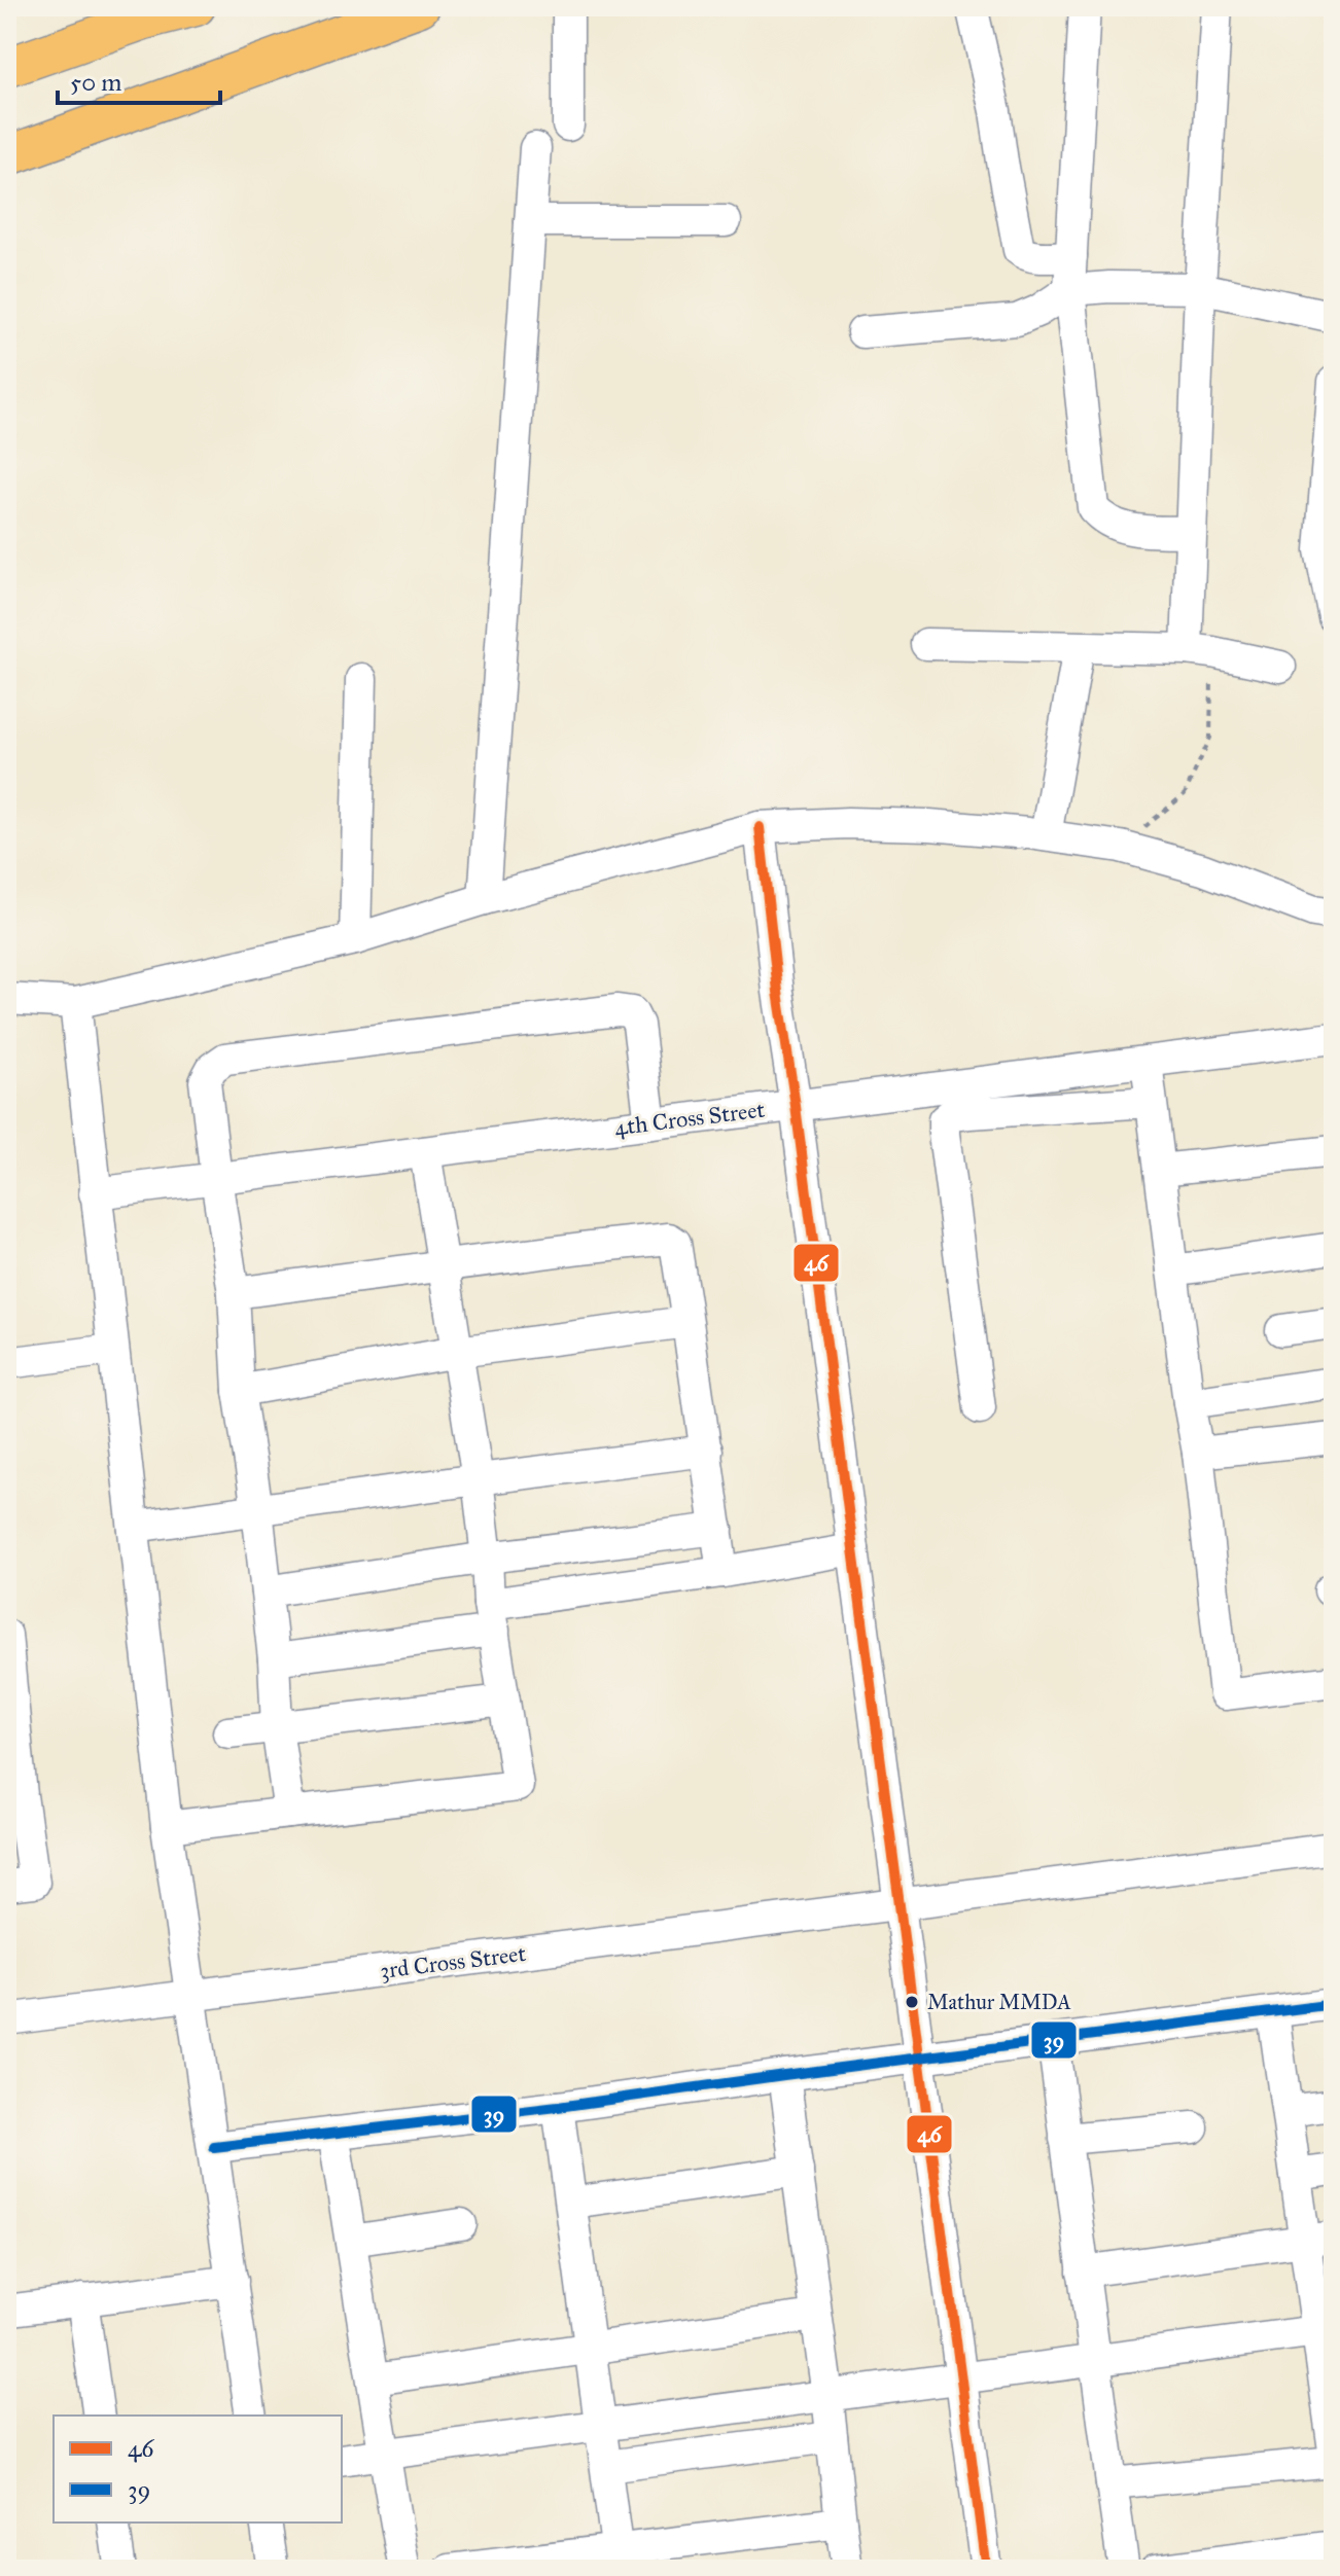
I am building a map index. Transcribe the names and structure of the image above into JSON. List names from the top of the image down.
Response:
{
  "streets": {
    "street": ["4th Cross Street", "3rd Cross Street"]
  },
  "places": ["Mathur MMDA"],
  "lines": ["transit line 46", "transit line 39"],
  "legend": ["46", "39"],
  "scale_bar": "50 m"
}
